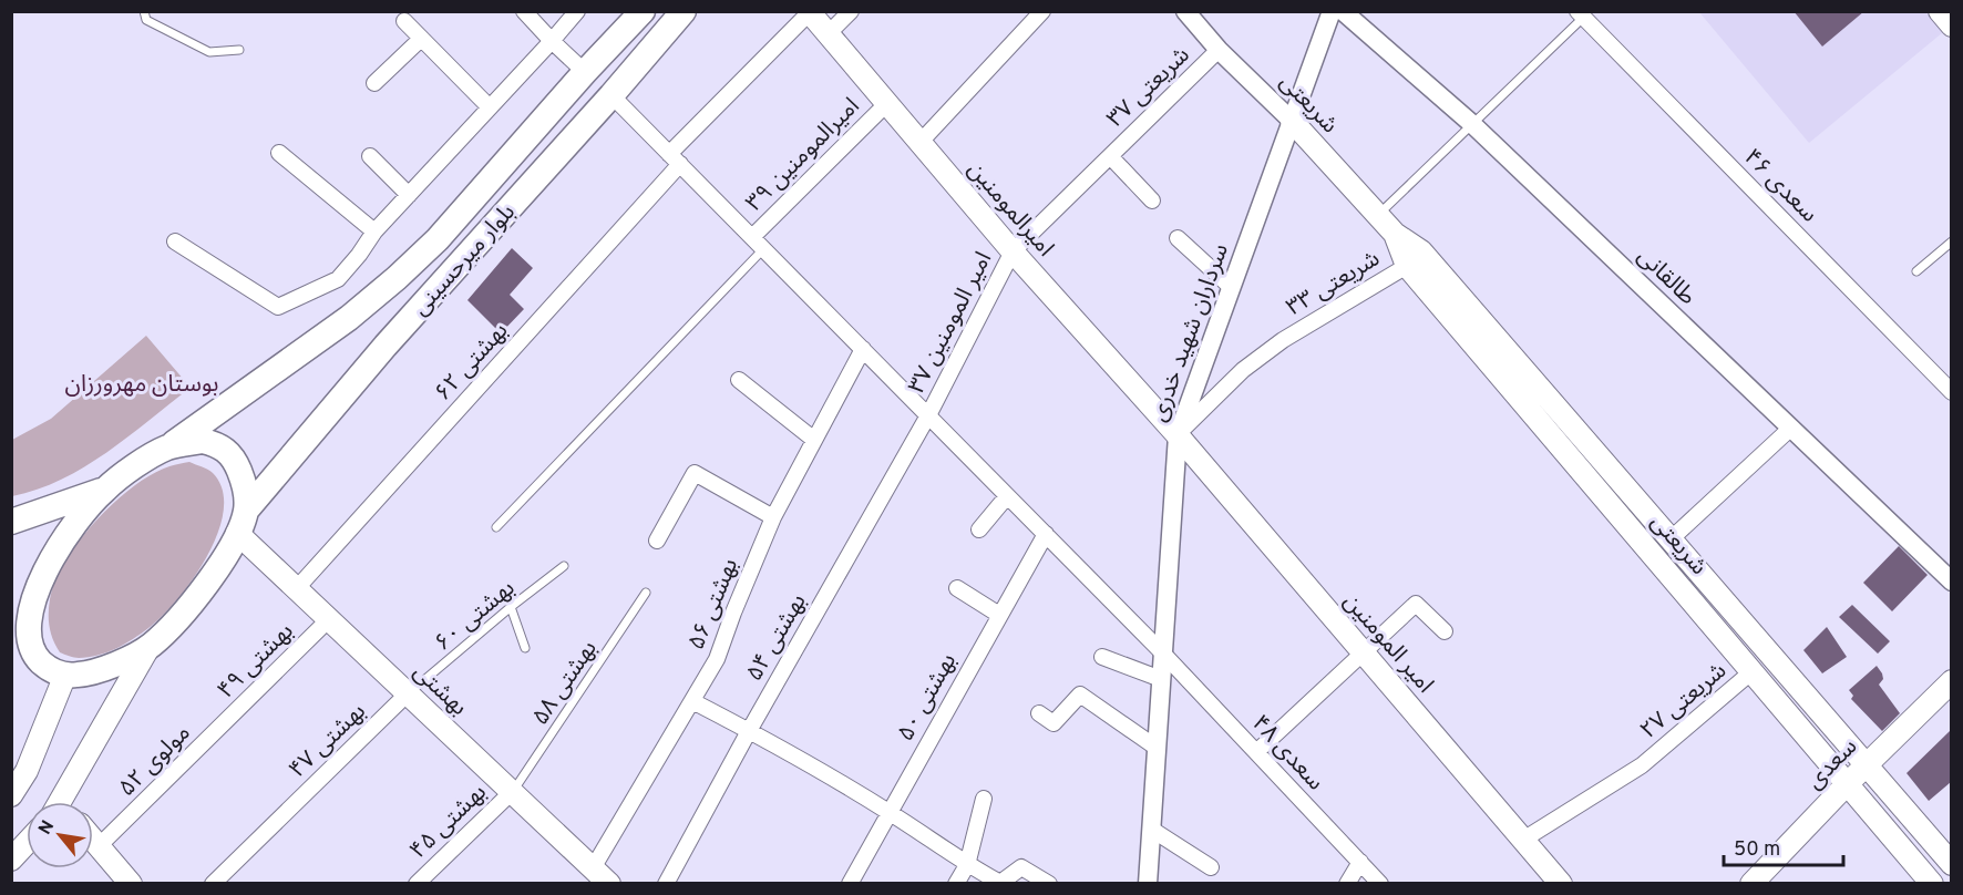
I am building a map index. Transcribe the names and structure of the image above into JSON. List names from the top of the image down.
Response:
{
  "streets": {
    "main road": [
      "شریعتی",
      "امیرالمومنین",
      "بلوار میرحسینی",
      "امیر المومنین",
      "بهشتی",
      "سعدی"
    ],
    "street": [
      "شریعتی ۳۷",
      "امیرالمومنین ۳۹",
      "سعدی ۴۶",
      "طالقانی",
      "شریعتی ۳۳",
      "امیر المومنین ۳۷",
      "سرداران شهید خدری",
      "بهشتی ۶۲",
      "بهشتی ۵۶",
      "بهشتی ۵۴",
      "بهشتی ۴۹",
      "بهشتی ۵۰",
      "شریعتی ۲۷",
      "بهشتی ۴۷",
      "سعدی ۴۸",
      "مولوی ۵۲",
      "بهشتی ۴۵"
    ],
    "lane": ["بهشتی ۶۰", "بهشتی ۵۸"]
  },
  "crossings": [
    ["شریعتی ۳۷", "شریعتی"],
    ["شریعتی ۳۷", "امیرالمومنین"],
    ["شریعتی ۳۷", "امیر المومنین ۳۷"],
    ["شریعتی", "شریعتی ۳۳"],
    ["شریعتی", "سرداران شهید خدری"],
    ["شریعتی", "شریعتی ۲۷"],
    ["شریعتی", "سعدی"],
    ["امیرالمومنین ۳۹", "امیرالمومنین"],
    ["امیرالمومنین ۳۹", "سعدی ۴۸"],
    ["امیرالمومنین", "شریعتی ۳۳"],
    ["امیرالمومنین", "امیر المومنین ۳۷"],
    ["امیرالمومنین", "سرداران شهید خدری"],
    ["امیرالمومنین", "بهشتی ۶۲"],
    ["امیرالمومنین", "امیر المومنین"],
    ["بلوار میرحسینی", "بهشتی"],
    ["بلوار میرحسینی", "سعدی ۴۸"],
    ["شریعتی ۳۳", "سرداران شهید خدری"],
    ["شریعتی ۳۳", "امیر المومنین"],
    ["امیر المومنین ۳۷", "بهشتی ۵۴"],
    ["امیر المومنین ۳۷", "سعدی ۴۸"],
    ["سرداران شهید خدری", "امیر المومنین"],
    ["سرداران شهید خدری", "سعدی ۴۸"],
    ["بهشتی ۶۲", "بهشتی"],
    ["بهشتی ۶۲", "سعدی ۴۸"],
    ["بهشتی ۵۶", "بهشتی"],
    ["بهشتی ۵۶", "سعدی ۴۸"],
    ["بهشتی ۶۰", "بهشتی"],
    ["بهشتی ۶۰", "بهشتی ۴۷"],
    ["بهشتی ۵۴", "سعدی ۴۸"],
    ["امیر المومنین", "شریعتی ۲۷"],
    ["بهشتی ۴۹", "بهشتی"],
    ["بهشتی ۴۹", "مولوی ۵۲"],
    ["بهشتی ۵۸", "بهشتی"],
    ["بهشتی ۵۸", "بهشتی ۴۵"],
    ["بهشتی", "بهشتی ۴۷"],
    ["بهشتی", "بهشتی ۴۵"],
    ["بهشتی ۵۰", "سعدی ۴۸"]
  ],
  "parks": ["بوستان مهرورزان"],
  "scale_bar": "50 m",
  "north": "top left"
}
